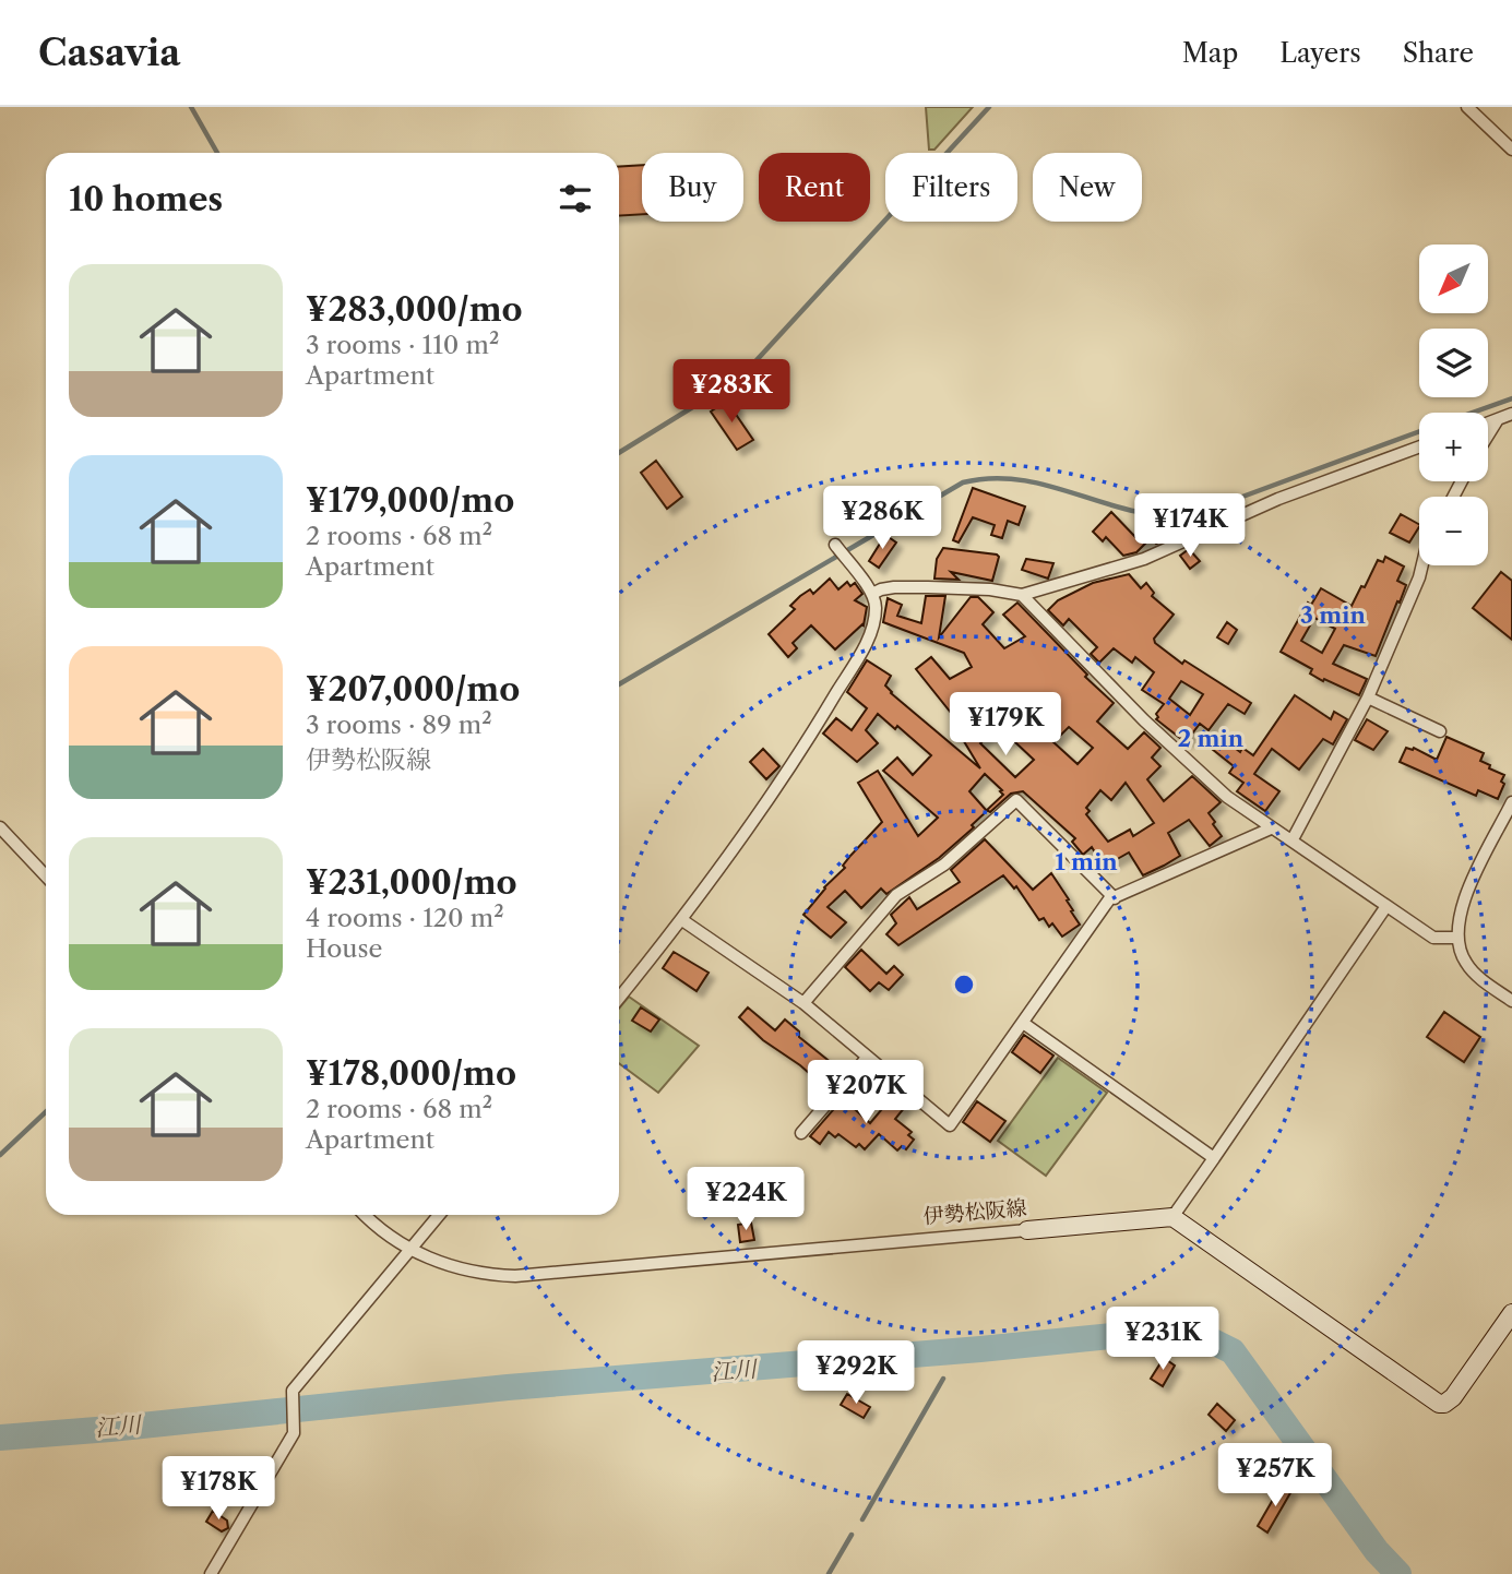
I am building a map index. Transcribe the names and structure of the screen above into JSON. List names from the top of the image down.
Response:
{
  "streets": {
    "street": ["伊勢松阪線"]
  },
  "water": ["江川"],
  "north": "bottom left",
  "page": {
    "header": "Casavia",
    "nav": ["Map", "Layers", "Share"],
    "chip": [
      "Buy",
      "Rent",
      "Filters",
      "New"
    ],
    "heading": "10 homes",
    "map_buttons": ["+", "−"],
    "list": [
      {
        "name": "¥283,000/mo",
        "note": "3 rooms · 110 m² · Apartment"
      },
      {
        "name": "¥179,000/mo",
        "note": "2 rooms · 68 m² · Apartment"
      },
      {
        "name": "¥207,000/mo",
        "note": "3 rooms · 89 m² · 伊勢松阪線"
      },
      {
        "name": "¥231,000/mo",
        "note": "4 rooms · 120 m² · House"
      },
      {
        "name": "¥178,000/mo",
        "note": "2 rooms · 68 m² · Apartment"
      }
    ],
    "price": [
      "¥283K",
      "¥286K",
      "¥174K",
      "¥179K",
      "¥207K",
      "¥224K",
      "¥231K",
      "¥292K",
      "¥257K",
      "¥178K"
    ]
  },
  "rings": ["3 min", "2 min", "1 min"]
}
